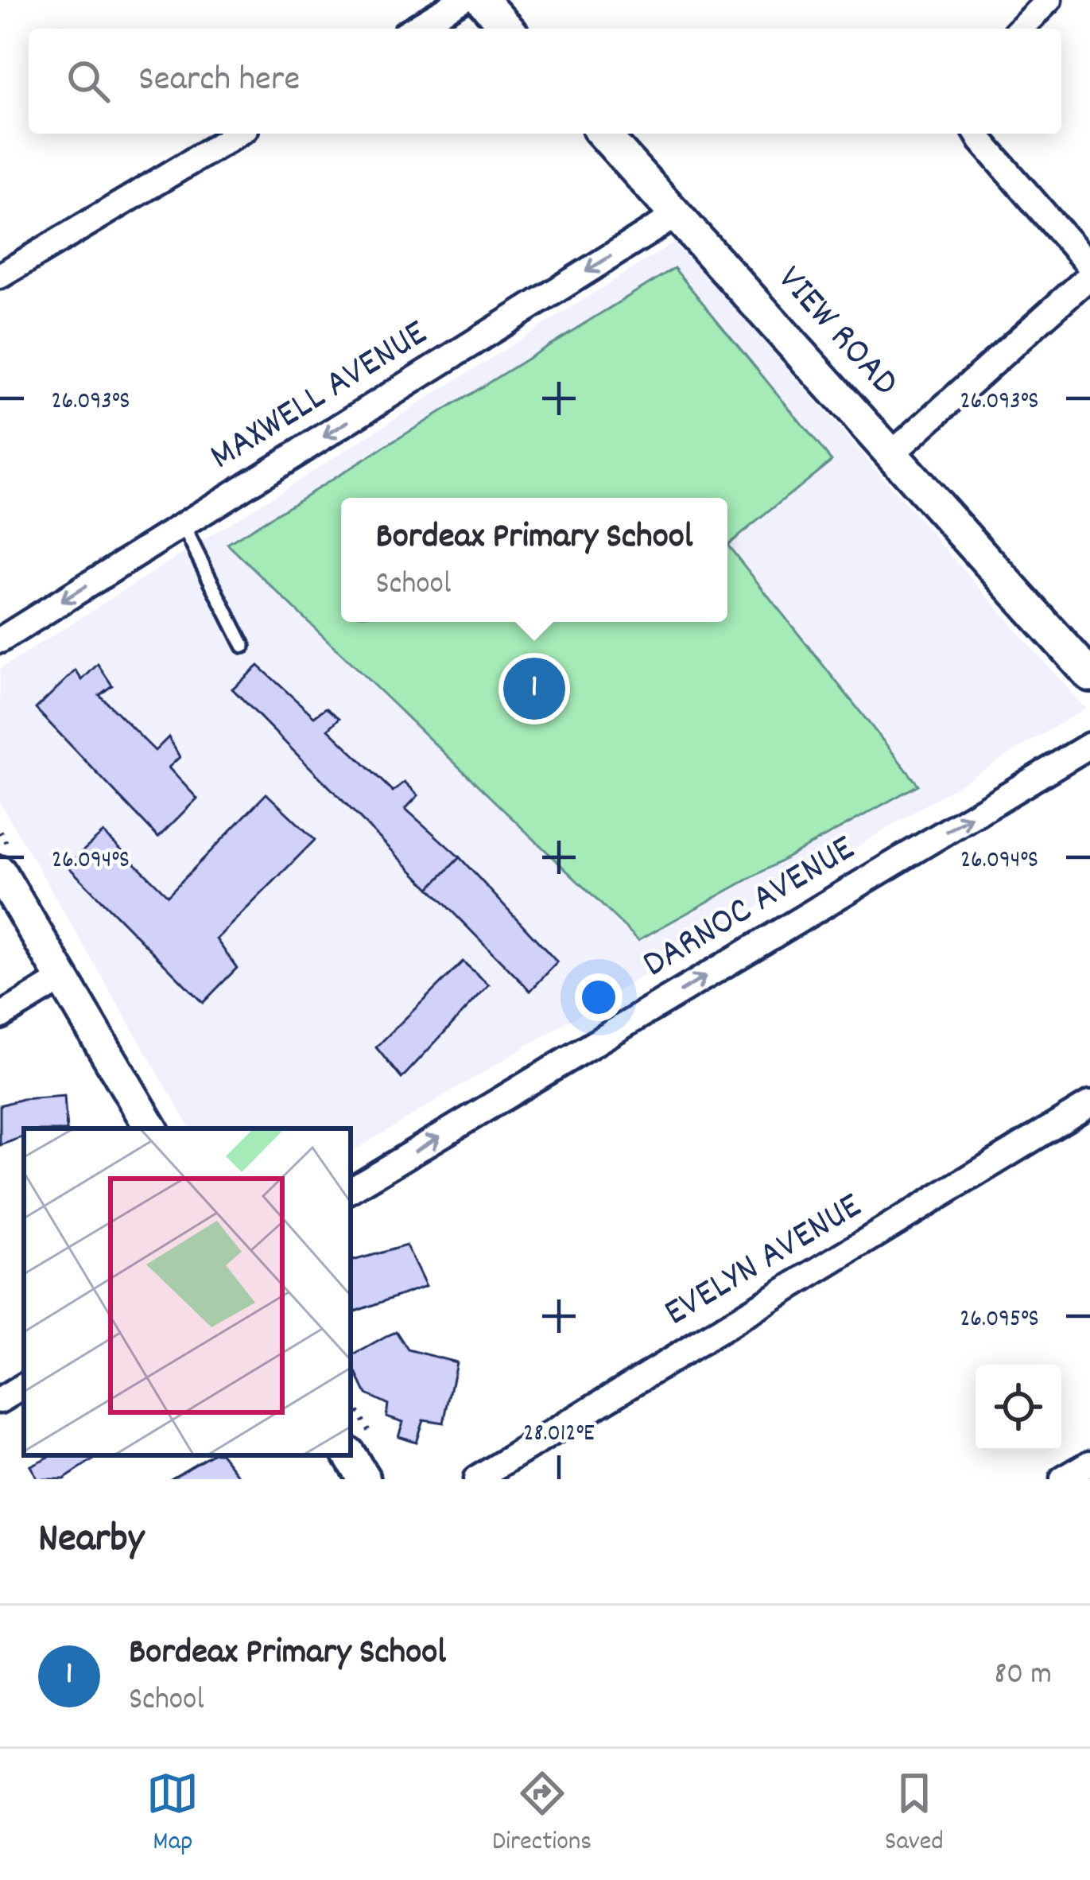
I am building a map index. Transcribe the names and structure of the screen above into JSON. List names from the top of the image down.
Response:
{
  "streets": {
    "street": [
      "VIEW ROAD",
      "MAXWELL AVENUE",
      "DARNOC AVENUE",
      "EVELYN AVENUE"
    ]
  },
  "crossings": [
    ["VIEW ROAD", "MAXWELL AVENUE"]
  ],
  "one_way": ["MAXWELL AVENUE", "DARNOC AVENUE"],
  "page": {
    "search": "Search here",
    "popup": ["Bordeax Primary School", "School"],
    "pins": "1",
    "heading": "Nearby",
    "list": [
      {
        "mark": "1",
        "name": "Bordeax Primary School",
        "note": "School",
        "value": "80 m"
      }
    ],
    "nav": ["Map", "Directions", "Saved"]
  },
  "coordinates": [
    "26.093°S",
    "26.094°S",
    "26.095°S",
    "28.012°E"
  ]
}
